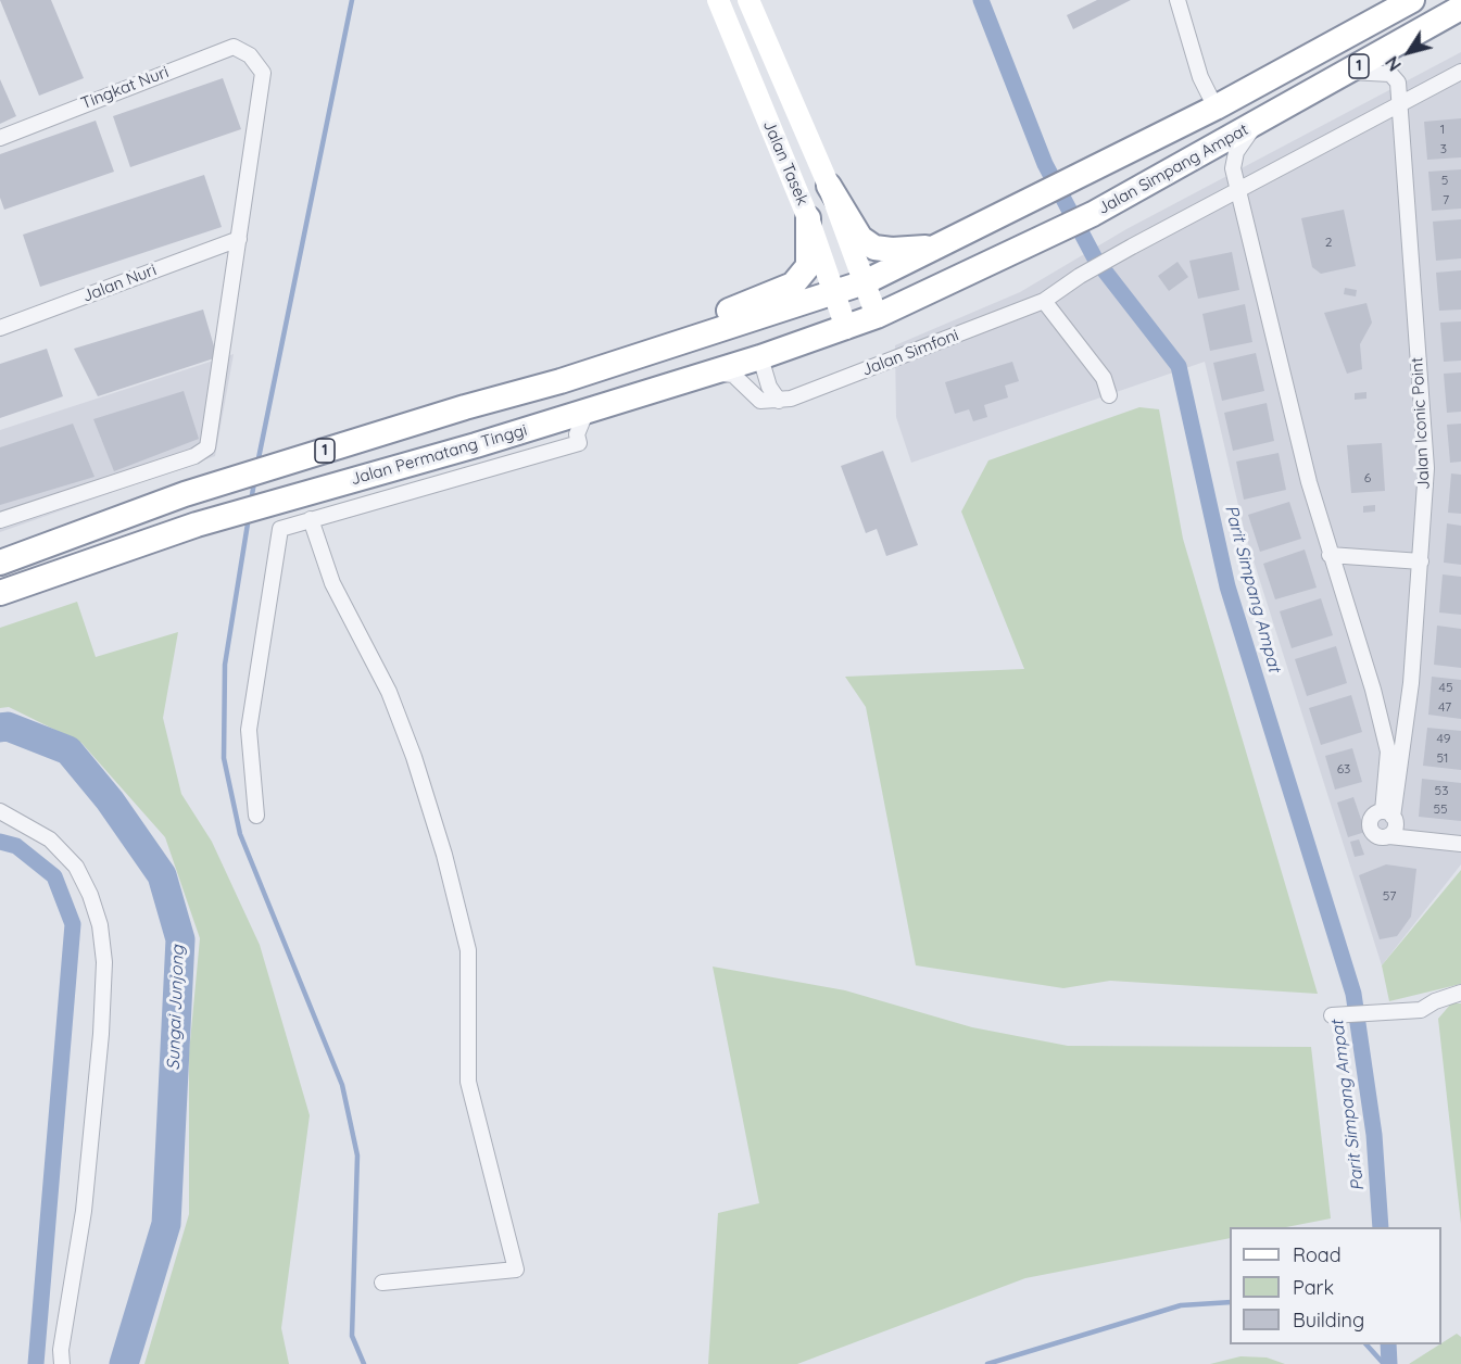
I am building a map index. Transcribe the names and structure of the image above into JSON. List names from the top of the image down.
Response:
{
  "streets": {
    "highway": ["1", "Jalan Simpang Ampat", "Jalan Permatang Tinggi"],
    "main road": ["Jalan Tasek"],
    "street": [
      "Tingkat Nuri",
      "Jalan Nuri",
      "Jalan Simfoni",
      "Jalan Iconic Point"
    ]
  },
  "crossings": [
    ["1", "Jalan Tasek"],
    ["1", "Jalan Simpang Ampat"],
    ["Tingkat Nuri", "Jalan Nuri"],
    ["Jalan Tasek", "Jalan Simpang Ampat"],
    ["Jalan Tasek", "Jalan Permatang Tinggi"],
    ["Jalan Simpang Ampat", "Jalan Iconic Point"],
    ["Jalan Simpang Ampat", "Jalan Permatang Tinggi"],
    ["Jalan Simfoni", "Jalan Iconic Point"]
  ],
  "water": ["Parit Simpang Ampat", "Sungai Junjong"],
  "house_numbers": [
    "1",
    "3",
    "5",
    "7",
    "2",
    "6",
    "45",
    "47",
    "49",
    "51",
    "63",
    "53",
    "55",
    "57"
  ],
  "legend": ["Road", "Park", "Building"],
  "north": "bottom left"
}
